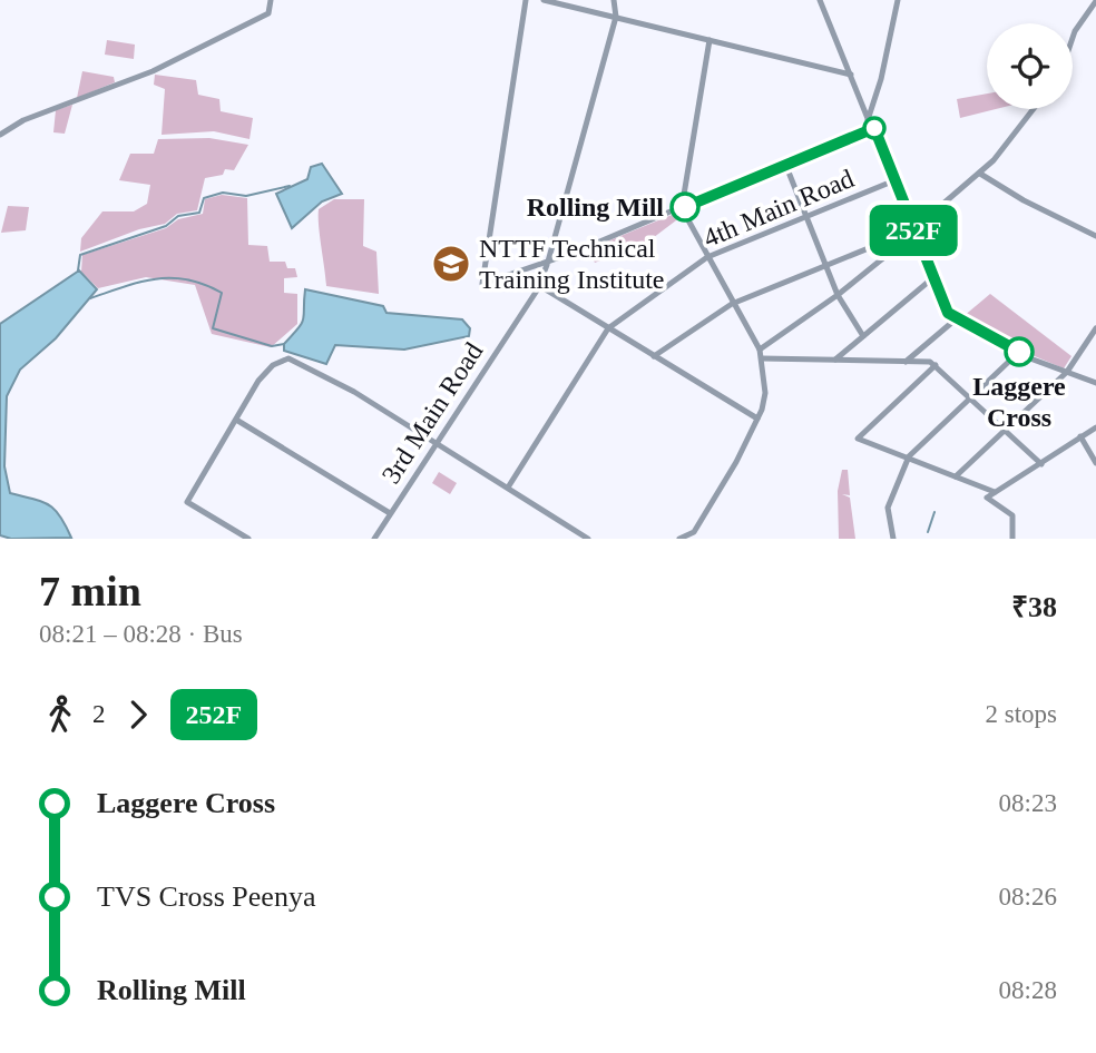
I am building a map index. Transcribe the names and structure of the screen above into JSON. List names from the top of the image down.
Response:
{
  "streets": {
    "street": ["4th Main Road", "3rd Main Road"]
  },
  "places": {
    "other": ["Rolling Mill", "Laggere Cross"],
    "school or university": ["NTTF Technical Training Institute"]
  },
  "lines": ["bus line 252F"],
  "page": {
    "on_map": "252F",
    "heading": ["7 min", "08:21 – 08:28 · Bus", "₹38"],
    "legs": ["2", "252F", "2 stops"],
    "list": [
      {
        "name": "Laggere Cross",
        "value": "08:23"
      },
      {
        "name": "TVS Cross Peenya",
        "value": "08:26"
      },
      {
        "name": "Rolling Mill",
        "value": "08:28"
      }
    ]
  }
}
